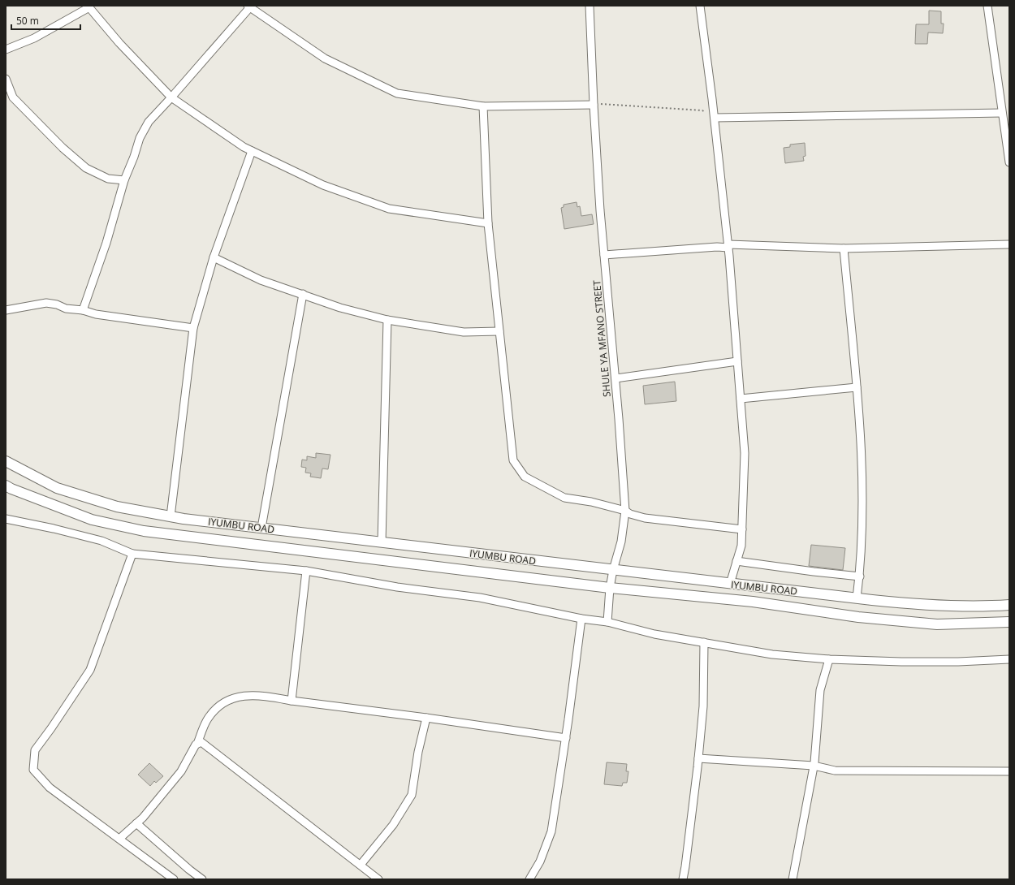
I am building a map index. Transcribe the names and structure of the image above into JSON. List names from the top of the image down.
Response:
{
  "streets": {
    "main road": ["IYUMBU ROAD"],
    "street": ["SHULE YA MFANO STREET"]
  },
  "crossings": [
    ["SHULE YA MFANO STREET", "IYUMBU ROAD"]
  ],
  "scale_bar": "50 m"
}
